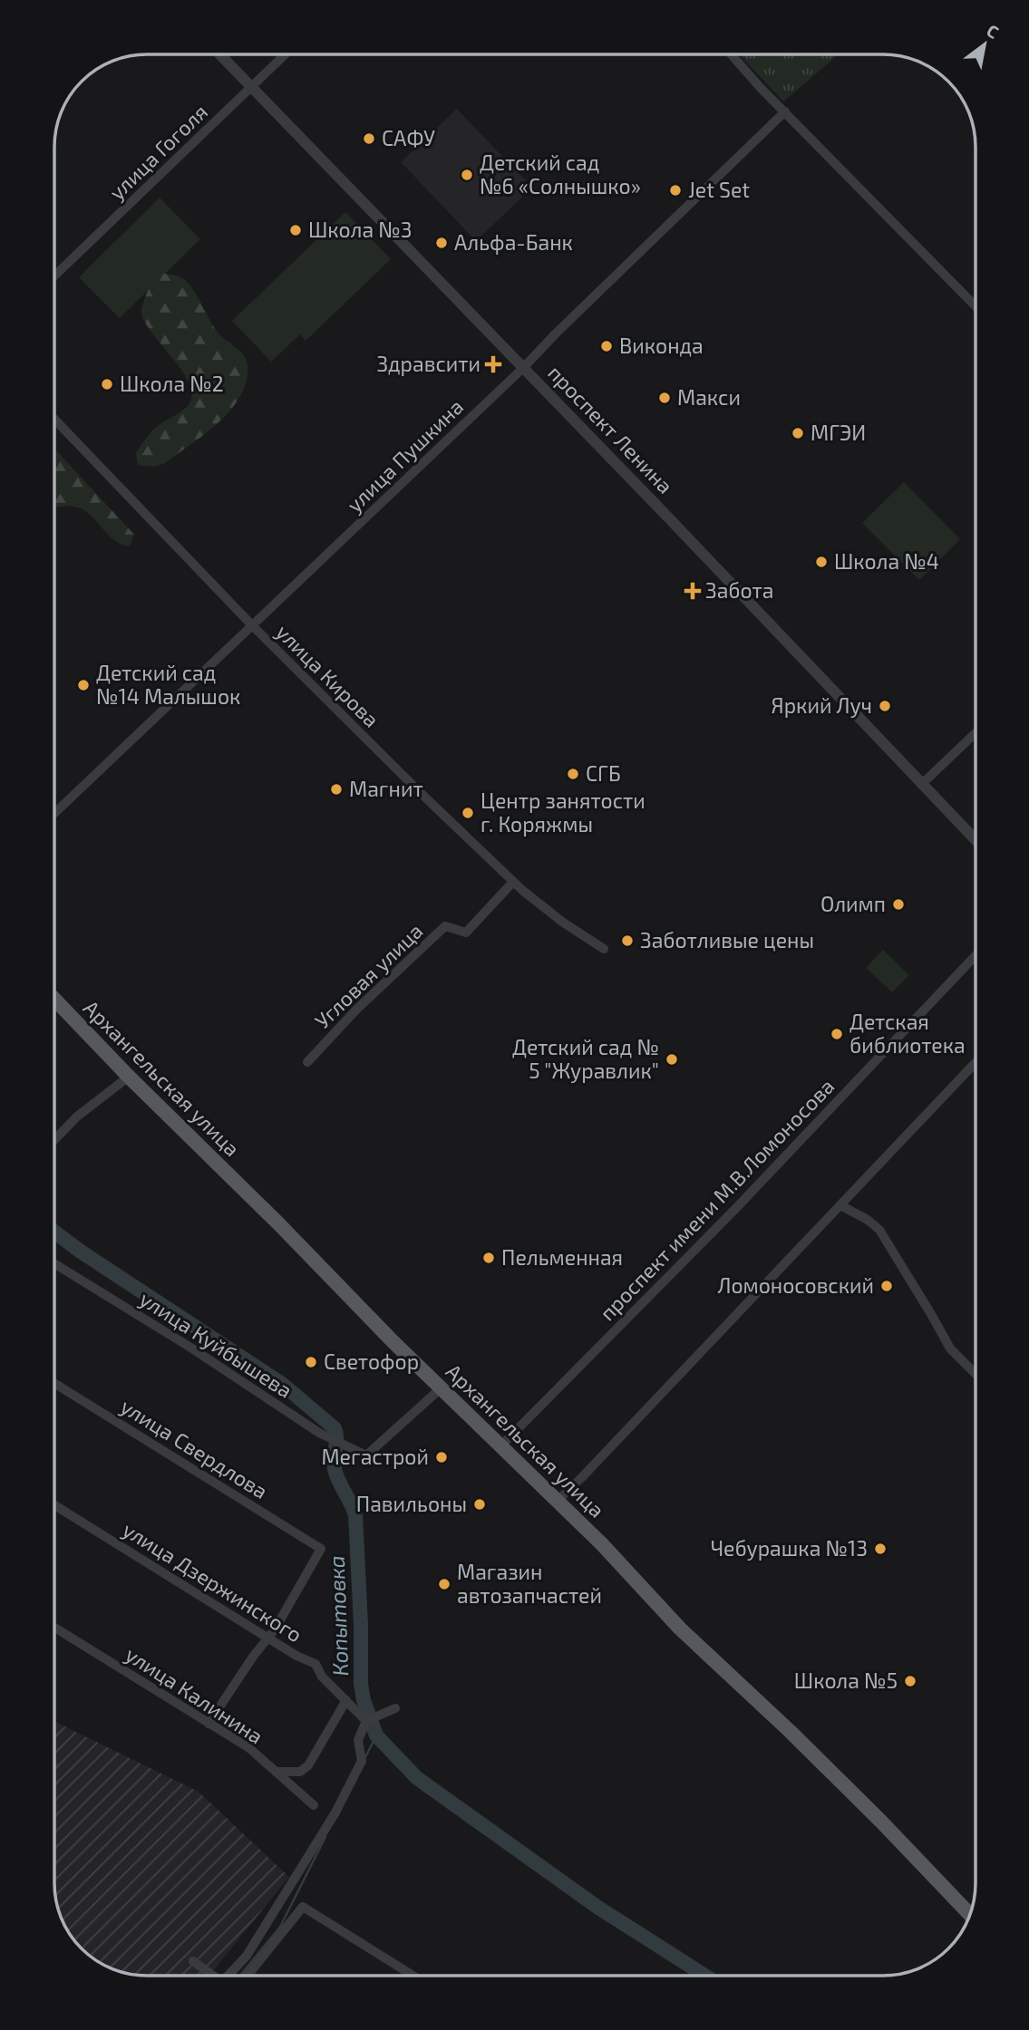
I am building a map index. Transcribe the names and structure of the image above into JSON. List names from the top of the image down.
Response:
{
  "streets": {
    "main road": ["Архангельская улица"],
    "street": [
      "улица Гоголя",
      "проспект Ленина",
      "улица Пушкина",
      "улица Кирова",
      "Угловая улица",
      "проспект имени М.В.Ломоносова",
      "улица Куйбышева",
      "улица Свердлова",
      "улица Дзержинского",
      "улица Калинина"
    ]
  },
  "crossings": [
    ["улица Гоголя", "проспект Ленина"],
    ["проспект Ленина", "улица Пушкина"],
    ["улица Пушкина", "улица Кирова"],
    ["улица Кирова", "Угловая улица"],
    ["Архангельская улица", "проспект имени М.В.Ломоносова"],
    ["Архангельская улица", "улица Куйбышева"],
    ["улица Свердлова", "улица Дзержинского"]
  ],
  "water": ["Копытовка"],
  "places": {
    "other": [
      "САФУ",
      "Детский сад №6 «Солнышко»",
      "Jet Set",
      "Школа №3",
      "Альфа-Банк",
      "Виконда",
      "Школа №2",
      "Макси",
      "МГЭИ",
      "Школа №4",
      "Детский сад №14 Малышок",
      "Яркий Луч",
      "СГБ",
      "Магнит",
      "Центр занятости г. Коряжмы",
      "Олимп",
      "Заботливые цены",
      "Детская библиотека",
      "Детский сад № 5 \"Журавлик\"",
      "Пельменная",
      "Ломоносовский",
      "Светофор",
      "Мегастрой",
      "Павильоны",
      "Чебурашка №13",
      "Магазин автозапчастей",
      "Школа №5"
    ],
    "health": ["Здравсити", "Забота"]
  },
  "north": "top right"
}
